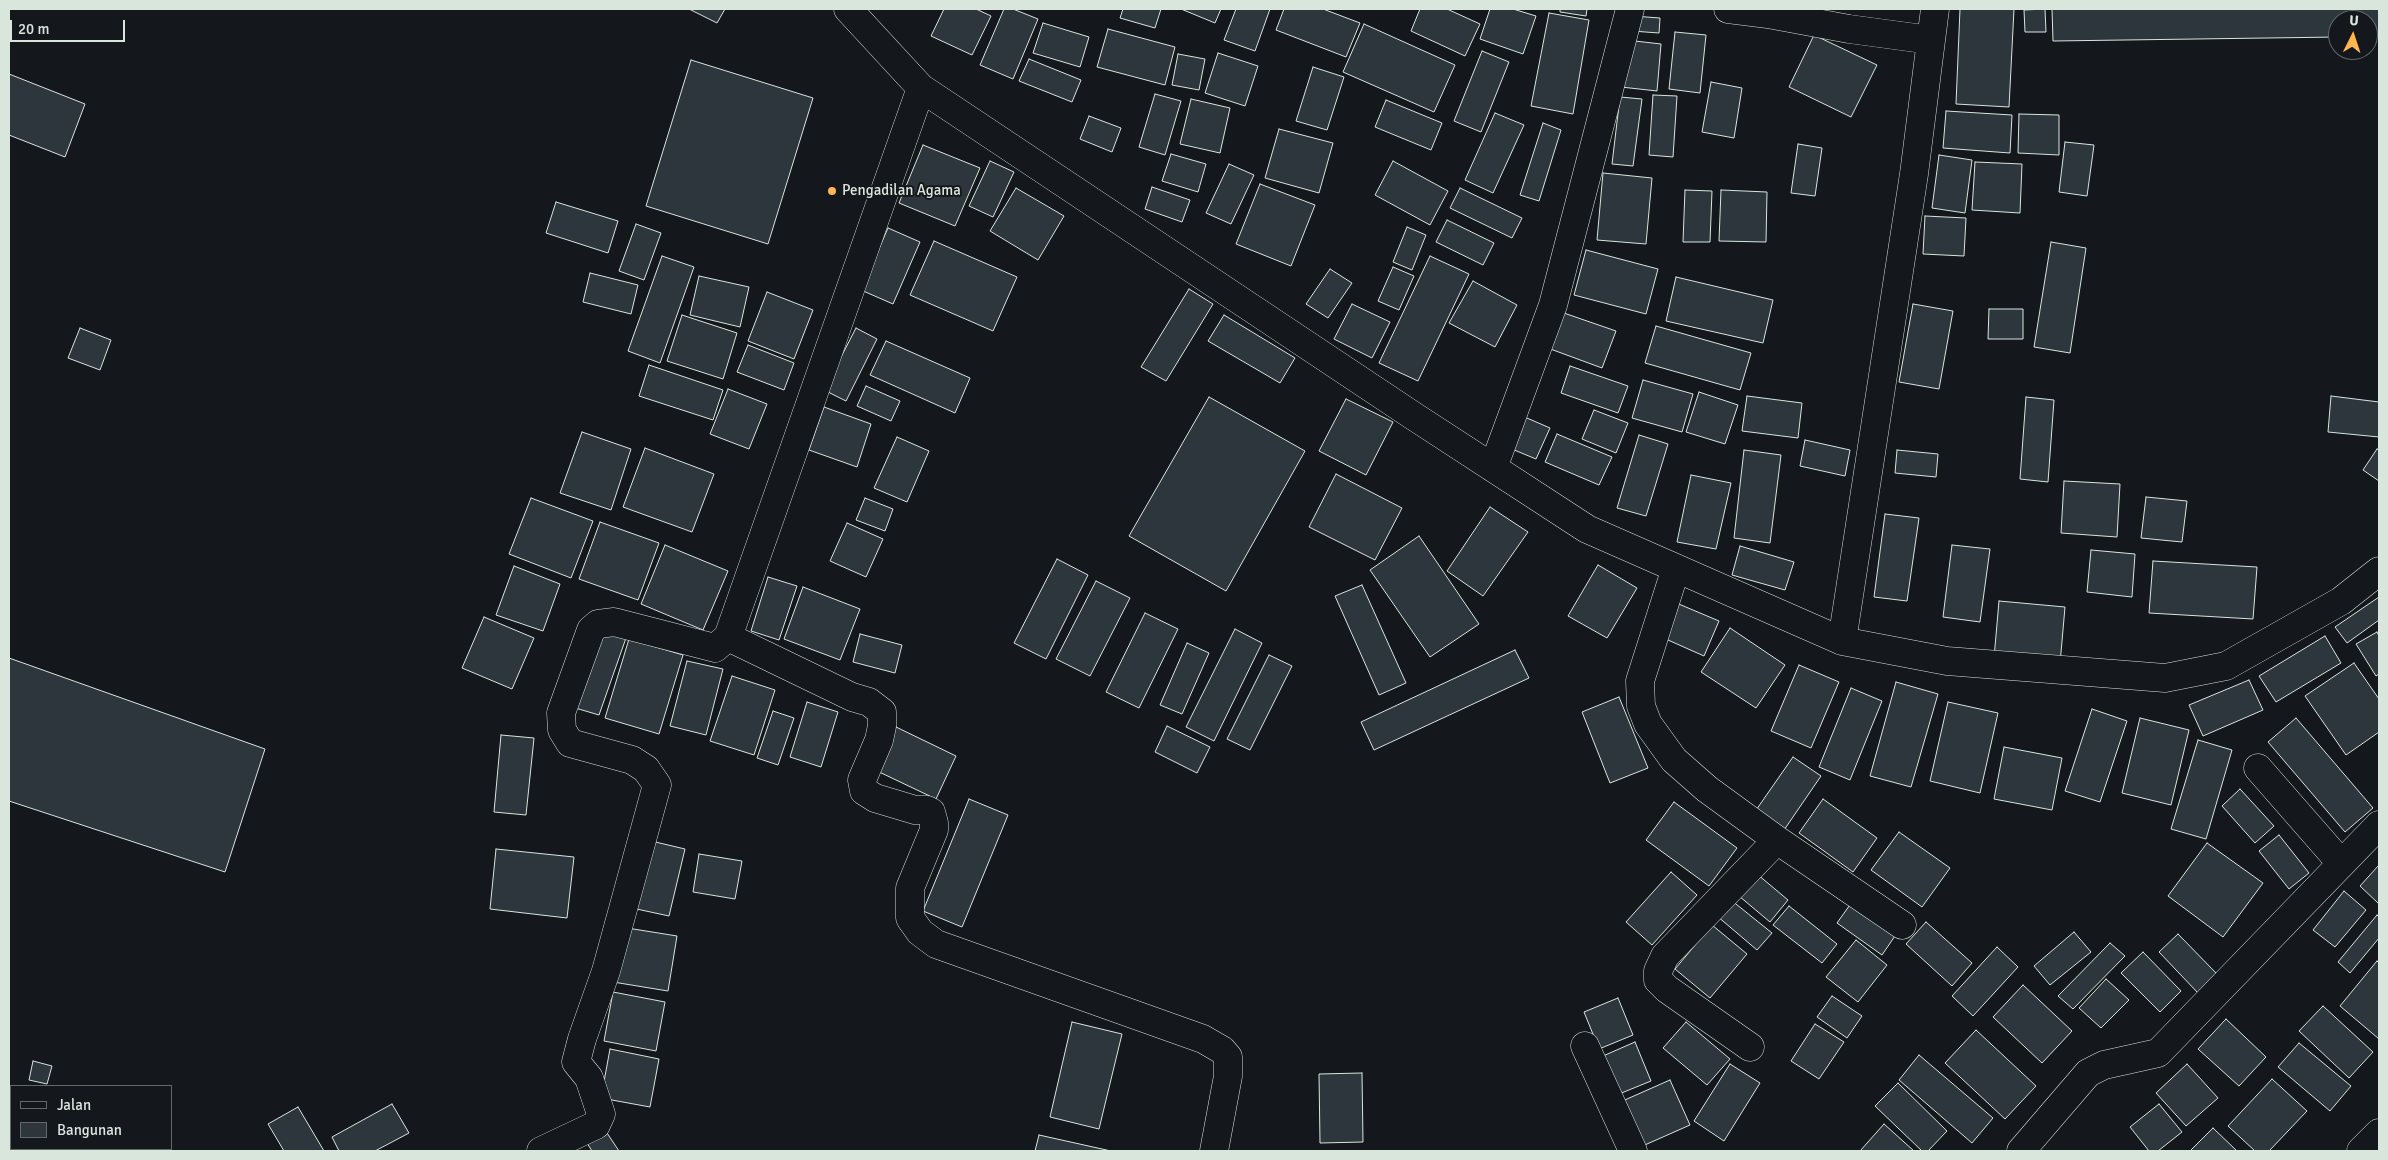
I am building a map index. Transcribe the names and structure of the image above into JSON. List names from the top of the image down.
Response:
{
  "places": ["Pengadilan Agama"],
  "legend": ["Jalan", "Bangunan"],
  "scale_bar": "20 m",
  "north": "top"
}
